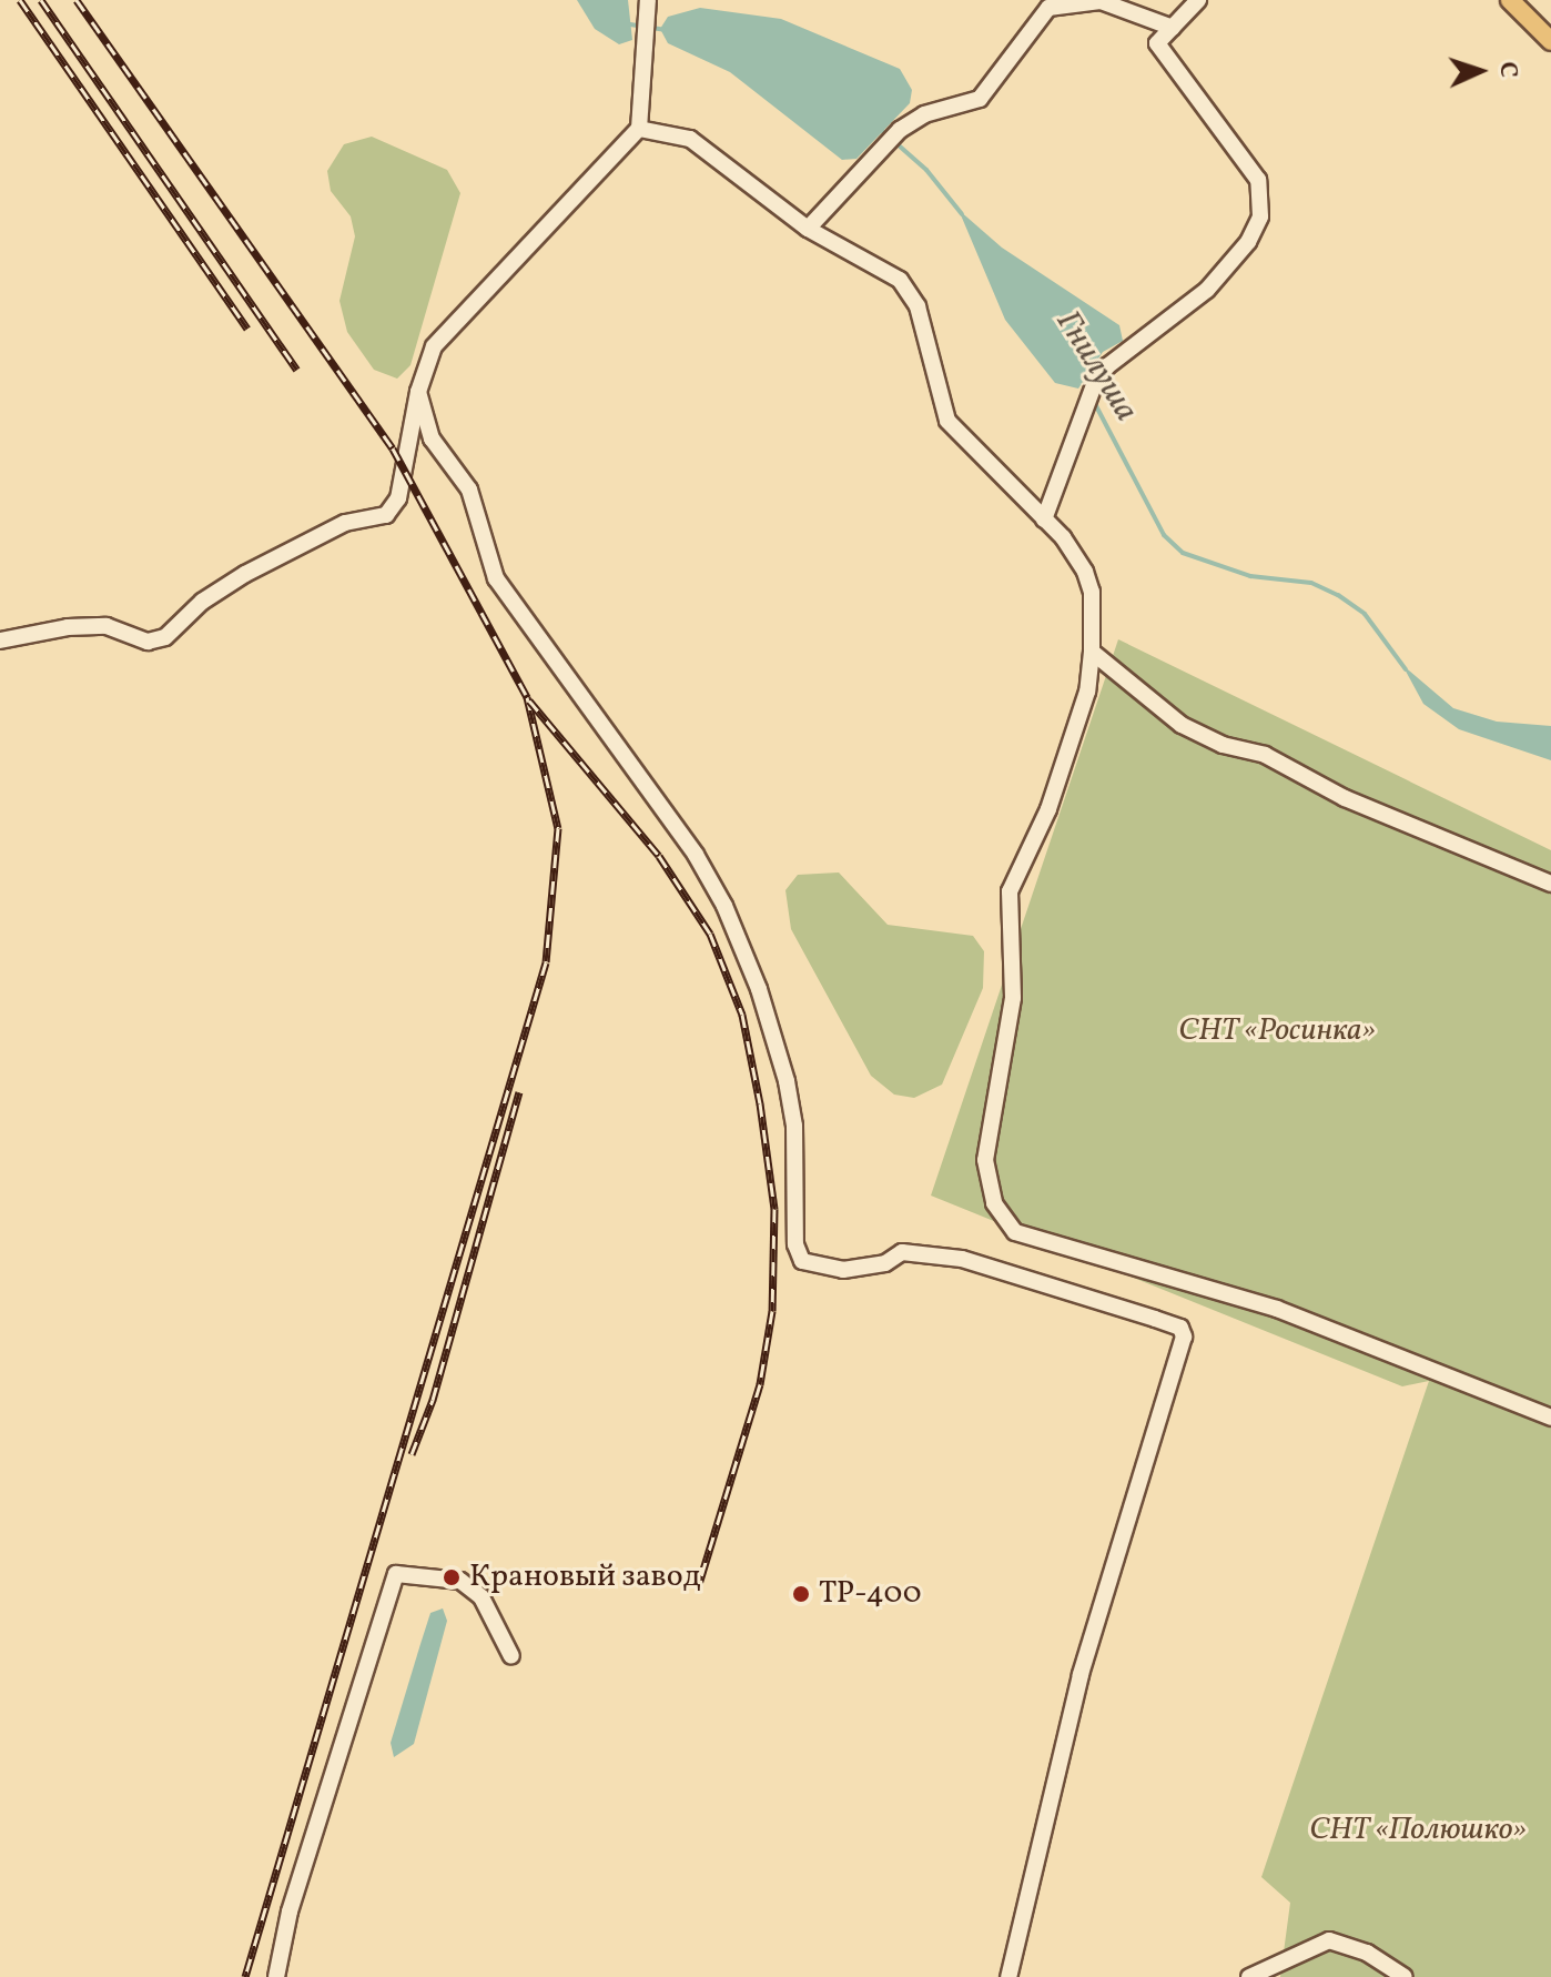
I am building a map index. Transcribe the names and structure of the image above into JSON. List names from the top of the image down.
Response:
{
  "water": ["Гнилуша"],
  "parks": ["СНТ «Росинка»", "СНТ «Полюшко»"],
  "places": ["Крановый завод", "ТР-400"],
  "north": "right"
}
